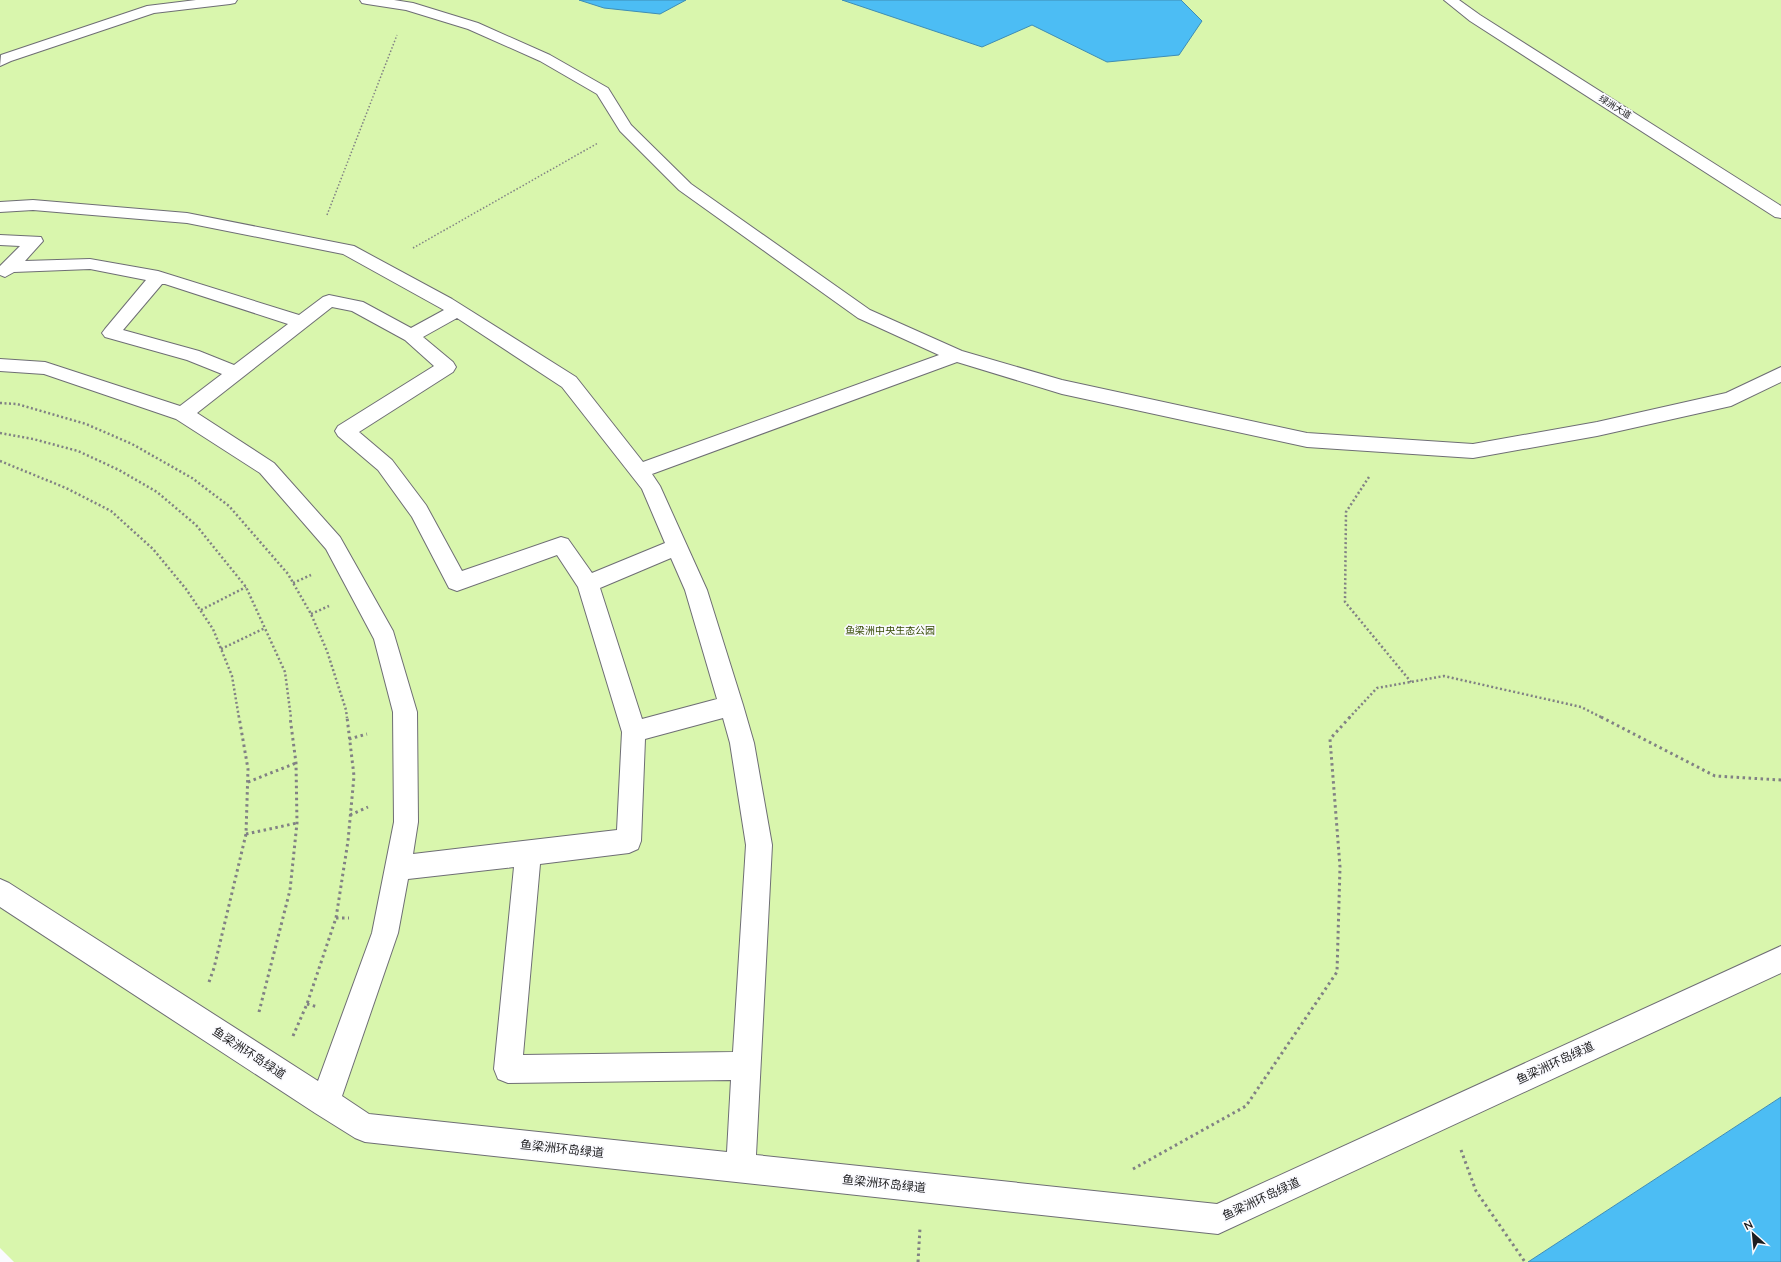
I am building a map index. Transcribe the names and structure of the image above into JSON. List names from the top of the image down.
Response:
{
  "streets": {
    "street": ["绿洲大道", "鱼梁洲环岛绿道"]
  },
  "parks": ["鱼梁洲中央生态公园"],
  "north": "top left"
}
